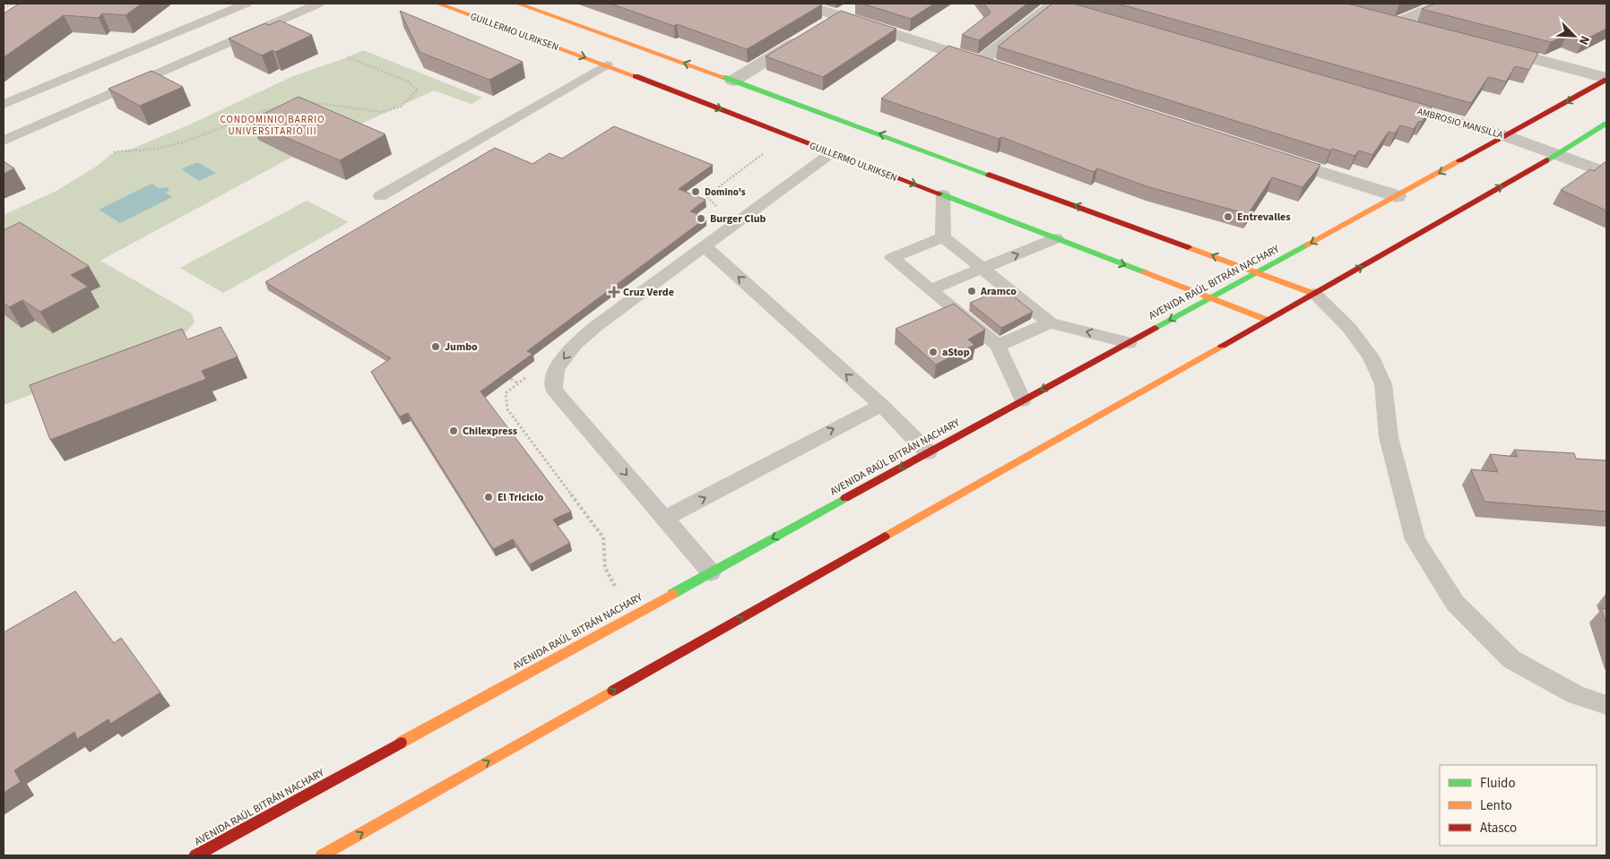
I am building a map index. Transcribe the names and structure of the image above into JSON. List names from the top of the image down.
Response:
{
  "streets": {
    "main road": ["GUILLERMO ULRIKSEN", "AVENIDA RAÚL BITRÁN NACHARY"],
    "street": ["AMBROSIO MANSILLA"]
  },
  "crossings": [
    ["GUILLERMO ULRIKSEN", "AVENIDA RAÚL BITRÁN NACHARY"],
    ["AMBROSIO MANSILLA", "AVENIDA RAÚL BITRÁN NACHARY"]
  ],
  "districts": ["CONDOMINIO BARRIO UNIVERSITARIO III"],
  "places": {
    "other": [
      "Domino's",
      "Entrevalles",
      "Burger Club",
      "Aramco",
      "Jumbo",
      "aStop",
      "Chilexpress",
      "El Triciclo"
    ],
    "health": ["Cruz Verde"]
  },
  "legend": ["Fluido", "Lento", "Atasco"],
  "north": "bottom right"
}
